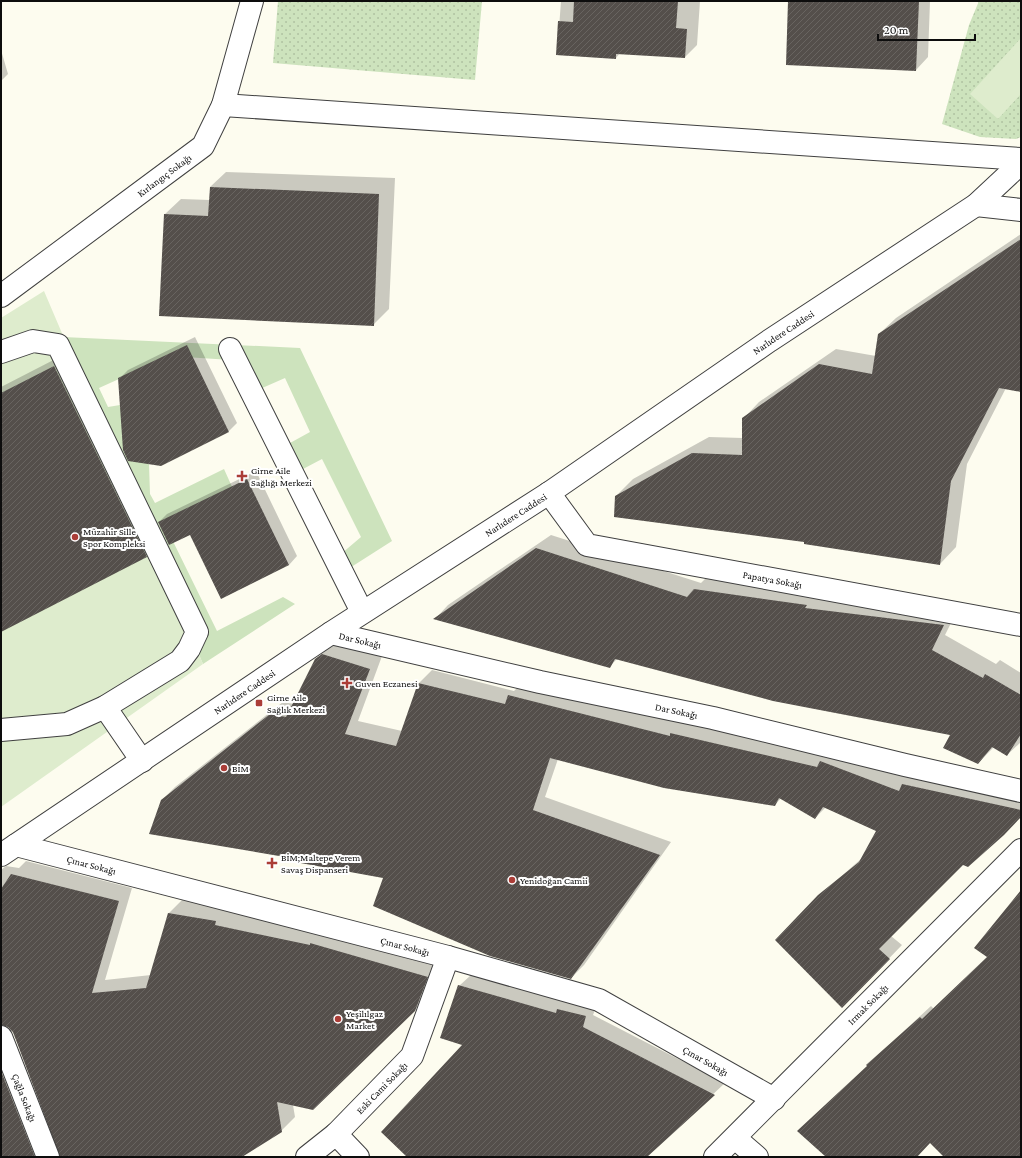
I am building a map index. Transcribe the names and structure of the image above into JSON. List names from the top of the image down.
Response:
{
  "streets": {
    "street": [
      "Kırlangıç Sokağı",
      "Narlıdere Caddesi",
      "Papatya Sokağı",
      "Dar Sokağı",
      "Çınar Sokağı",
      "Irmak Sokağı",
      "Eski Cami Sokağı",
      "Çağla Sokağı"
    ]
  },
  "crossings": [
    ["Narlıdere Caddesi", "Papatya Sokağı"],
    ["Narlıdere Caddesi", "Dar Sokağı"],
    ["Narlıdere Caddesi", "Çınar Sokağı"],
    ["Çınar Sokağı", "Irmak Sokağı"],
    ["Çınar Sokağı", "Eski Cami Sokağı"]
  ],
  "places": {
    "health": ["Girne Aile Sağlığı Merkezi", "Guven Eczanesi", "BİM;Maltepe Verem Savaş Dispanseri"],
    "other": [
      "Müzahir Sille Spor Kompleksi",
      "BİM",
      "Yenidoğan Camii",
      "Yeşilılgaz Market"
    ],
    "transit": ["Girne Aile Sağlık Merkezi"]
  },
  "scale_bar": "20 m"
}
